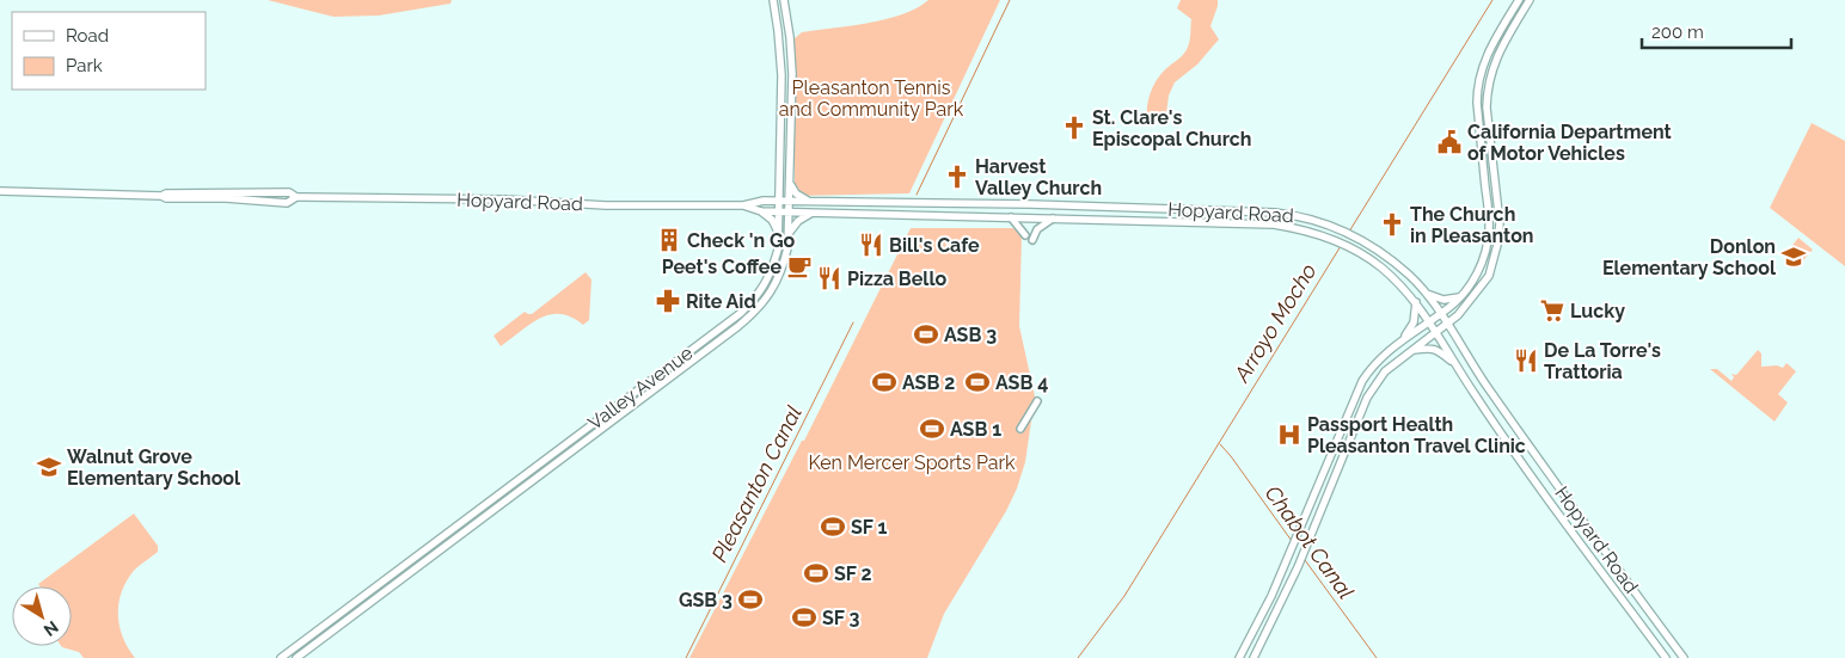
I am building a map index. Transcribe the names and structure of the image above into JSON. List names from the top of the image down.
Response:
{
  "streets": {
    "main road": ["Hopyard Road", "Valley Avenue"]
  },
  "crossings": [
    ["Hopyard Road", "Valley Avenue"]
  ],
  "water": ["Arroyo Mocho", "Pleasanton Canal", "Chabot Canal"],
  "parks": ["Pleasanton Tennis and Community Park", "Ken Mercer Sports Park"],
  "places": {
    "church": ["St. Clare's Episcopal Church", "Harvest Valley Church", "The Church in Pleasanton"],
    "public building": ["California Department of Motor Vehicles"],
    "building": ["Check 'n Go"],
    "restaurant": ["Bill's Cafe", "Pizza Bello", "De La Torre's Trattoria"],
    "school or university": ["Donlon Elementary School", "Walnut Grove Elementary School"],
    "cafe": ["Peet's Coffee"],
    "pharmacy": ["Rite Aid"],
    "supermarket": ["Lucky"],
    "sports": [
      "ASB 3",
      "ASB 2",
      "ASB 4",
      "ASB 1",
      "SF 1",
      "SF 2",
      "GSB 3",
      "SF 3"
    ],
    "hospital": ["Passport Health Pleasanton Travel Clinic"]
  },
  "legend": ["Road", "Park"],
  "scale_bar": "200 m",
  "north": "bottom right"
}
